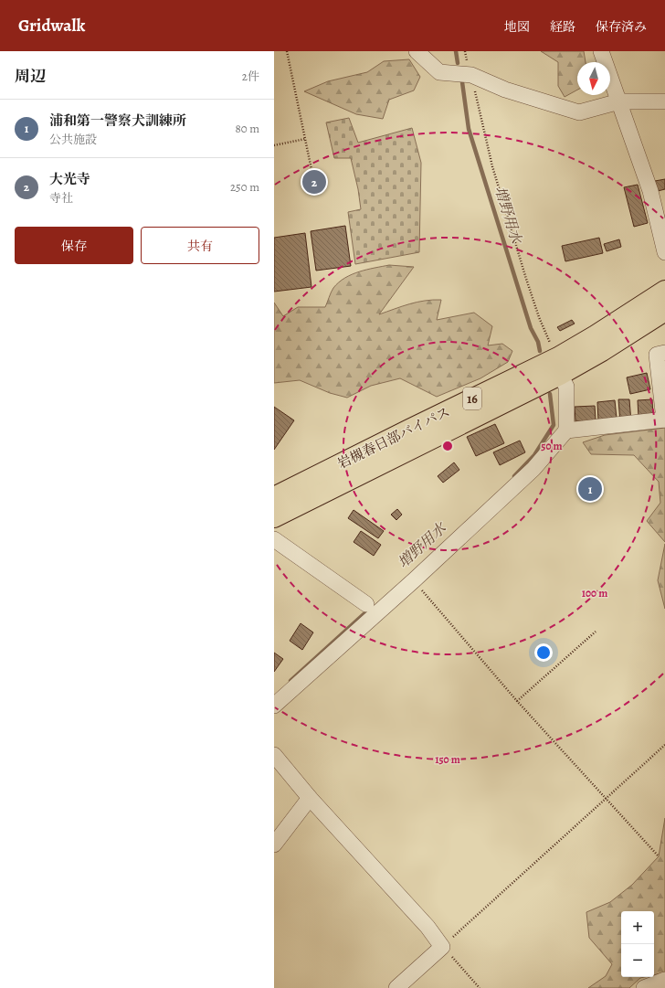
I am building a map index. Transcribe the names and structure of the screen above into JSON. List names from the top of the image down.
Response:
{
  "streets": {
    "highway": ["16", "岩槻春日部バイパス"]
  },
  "water": ["増野用水"],
  "north": "bottom",
  "page": {
    "header": "Gridwalk",
    "nav": ["地図", "経路", "保存済み"],
    "heading": ["周辺", "2件"],
    "list": [
      {
        "mark": "1",
        "name": "浦和第一警察犬訓練所",
        "note": "公共施設",
        "value": "80 m"
      },
      {
        "mark": "2",
        "name": "大光寺",
        "note": "寺社",
        "value": "250 m"
      }
    ],
    "pins": ["2", "1"],
    "buttons": ["保存", "共有"],
    "map_buttons": ["+", "−"]
  },
  "rings": ["50 m", "100 m", "150 m"]
}
